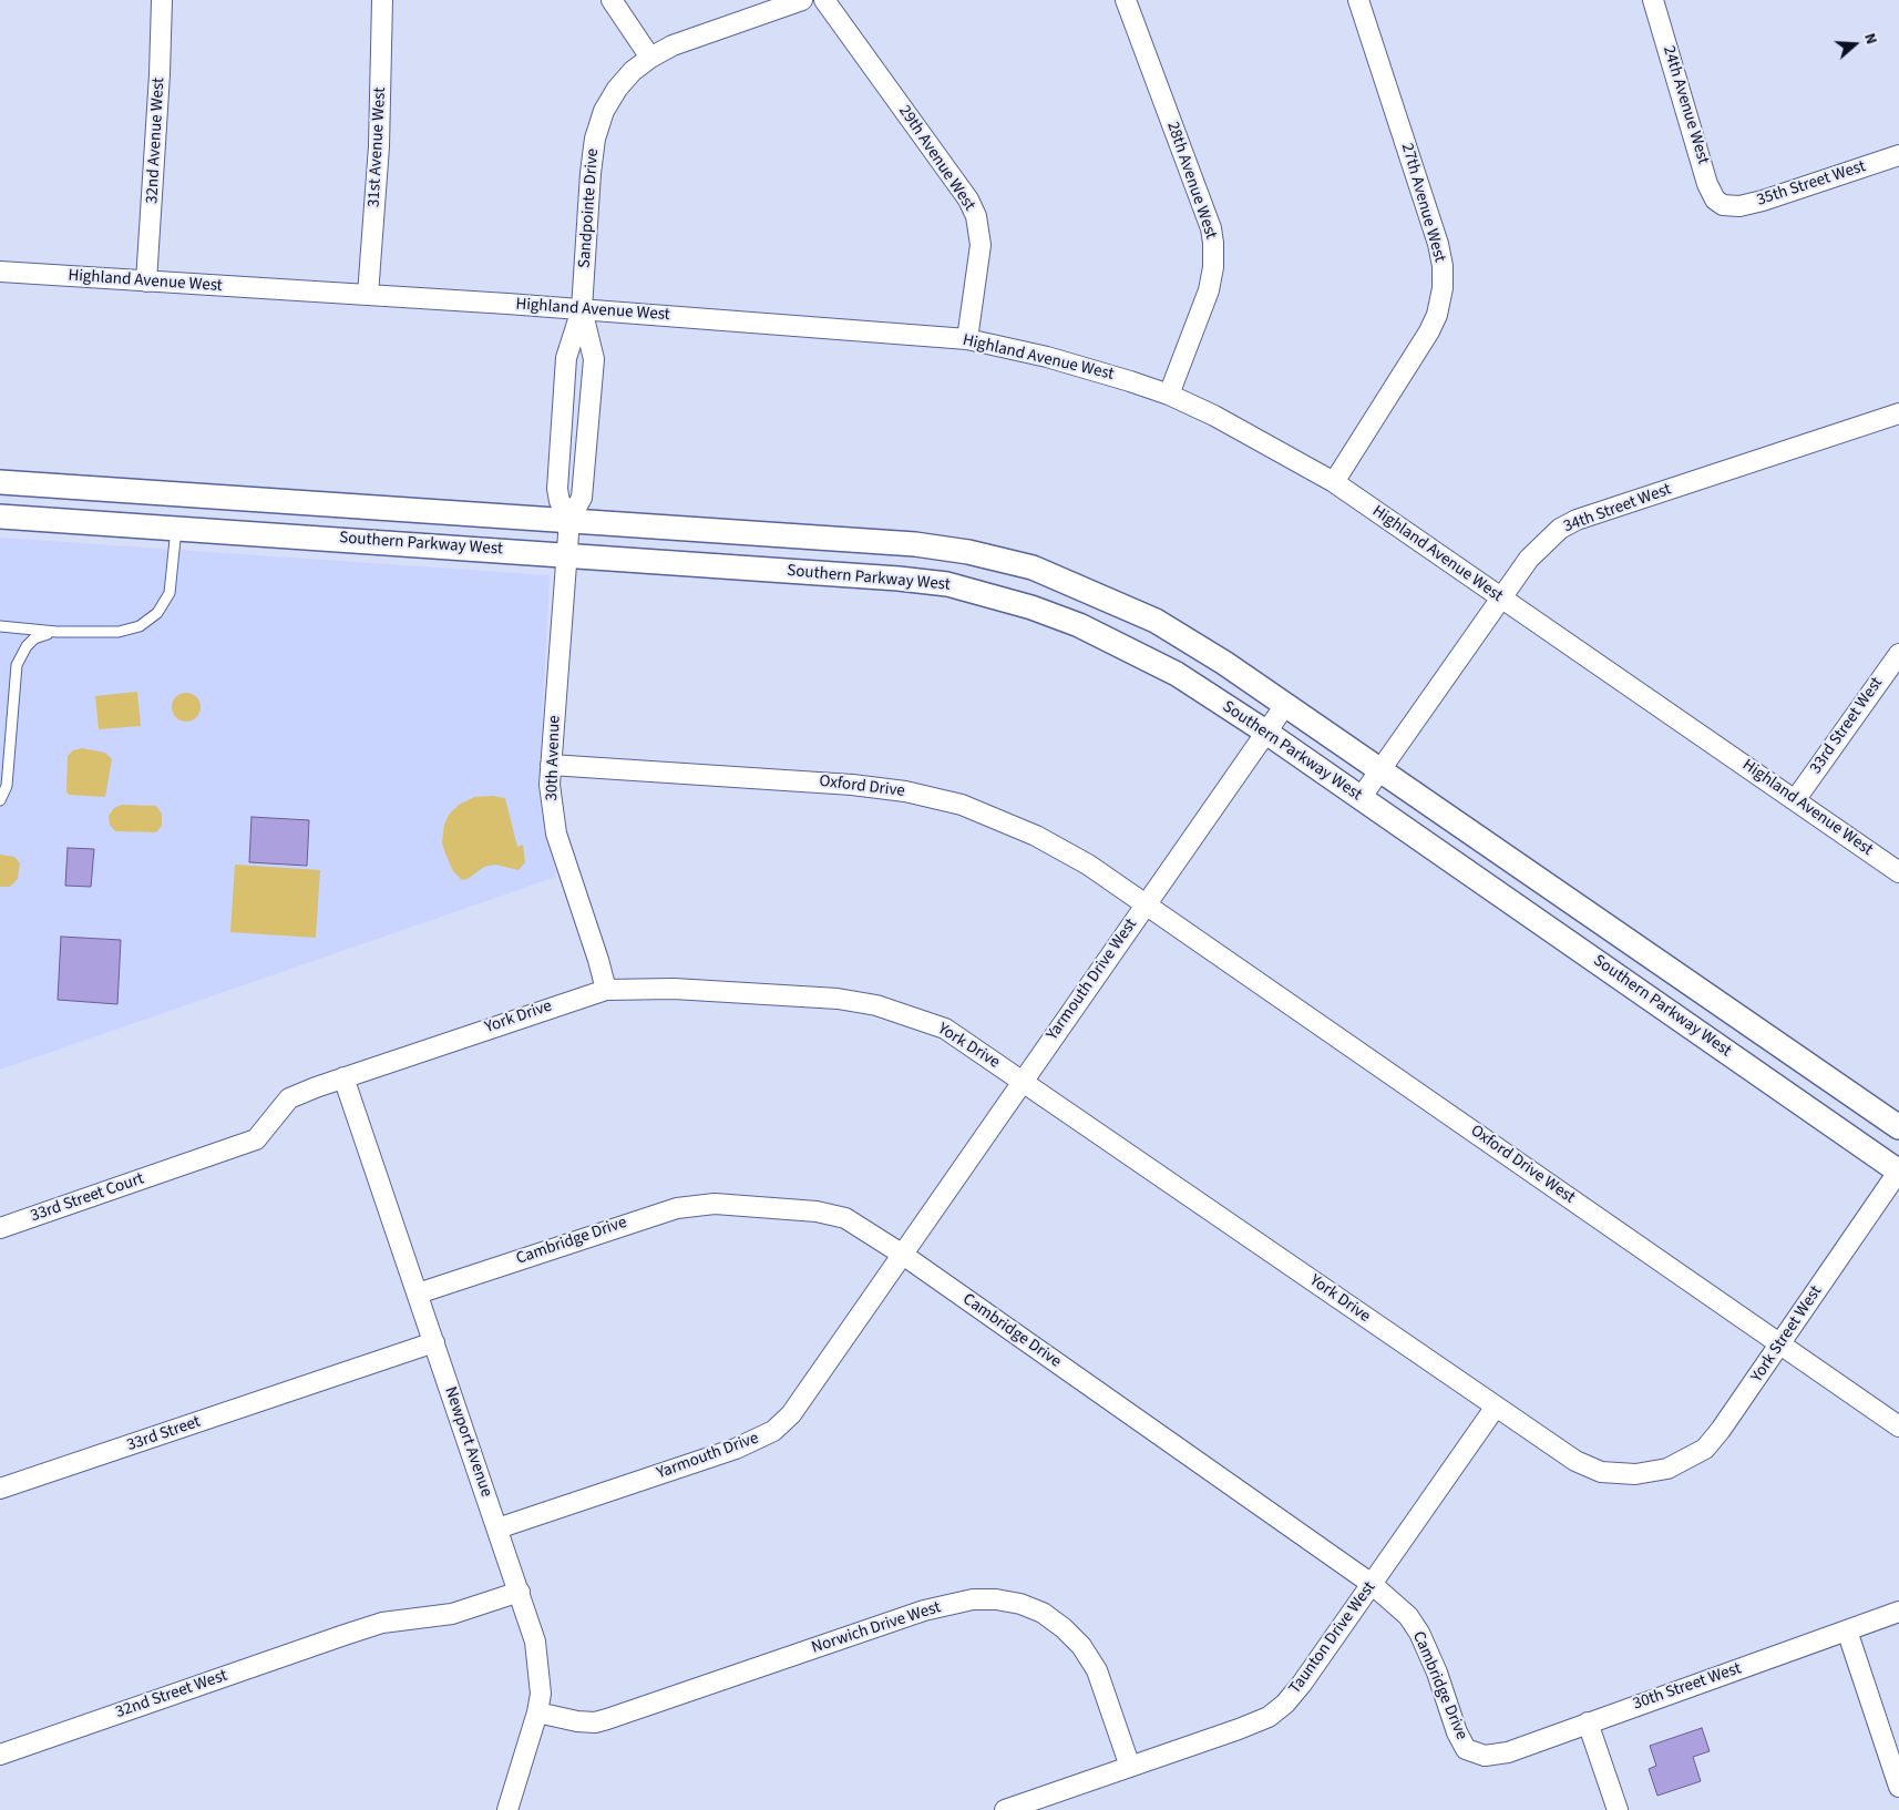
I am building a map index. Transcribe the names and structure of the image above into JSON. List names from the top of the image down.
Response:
{
  "streets": {
    "street": [
      "24th Avenue West",
      "32nd Avenue West",
      "31st Avenue West",
      "29th Avenue West",
      "28th Avenue West",
      "35th Street West",
      "27th Avenue West",
      "Sandpointe Drive",
      "Highland Avenue West",
      "34th Street West",
      "Southern Parkway West",
      "33rd Street West",
      "30th Avenue",
      "Oxford Drive",
      "Yarmouth Drive West",
      "York Drive",
      "Oxford Drive West",
      "33rd Street Court",
      "Cambridge Drive",
      "York Street West",
      "33rd Street",
      "Newport Avenue",
      "Yarmouth Drive",
      "Norwich Drive West",
      "Taunton Drive West",
      "30th Street West",
      "32nd Street West"
    ]
  },
  "crossings": [
    ["24th Avenue West", "35th Street West"],
    ["32nd Avenue West", "Highland Avenue West"],
    ["31st Avenue West", "Highland Avenue West"],
    ["29th Avenue West", "Highland Avenue West"],
    ["28th Avenue West", "Highland Avenue West"],
    ["27th Avenue West", "Highland Avenue West"],
    ["Sandpointe Drive", "Highland Avenue West"],
    ["Sandpointe Drive", "Southern Parkway West"],
    ["Sandpointe Drive", "30th Avenue"],
    ["Highland Avenue West", "34th Street West"],
    ["Highland Avenue West", "33rd Street West"],
    ["34th Street West", "Southern Parkway West"],
    ["Southern Parkway West", "30th Avenue"],
    ["Southern Parkway West", "Yarmouth Drive West"],
    ["Southern Parkway West", "York Street West"],
    ["30th Avenue", "Oxford Drive"],
    ["30th Avenue", "York Drive"],
    ["Oxford Drive", "Yarmouth Drive West"],
    ["Oxford Drive", "Oxford Drive West"],
    ["Yarmouth Drive West", "York Drive"],
    ["Yarmouth Drive West", "Oxford Drive West"],
    ["Yarmouth Drive West", "Cambridge Drive"],
    ["Yarmouth Drive West", "Yarmouth Drive"],
    ["York Drive", "33rd Street Court"],
    ["York Drive", "York Street West"],
    ["York Drive", "Newport Avenue"],
    ["York Drive", "Taunton Drive West"],
    ["Oxford Drive West", "York Street West"],
    ["Cambridge Drive", "Newport Avenue"],
    ["Cambridge Drive", "Yarmouth Drive"],
    ["Cambridge Drive", "Taunton Drive West"],
    ["Cambridge Drive", "30th Street West"],
    ["33rd Street", "Newport Avenue"],
    ["Newport Avenue", "Yarmouth Drive"],
    ["Newport Avenue", "Norwich Drive West"],
    ["Newport Avenue", "32nd Street West"],
    ["Norwich Drive West", "Taunton Drive West"]
  ],
  "north": "right"
}
